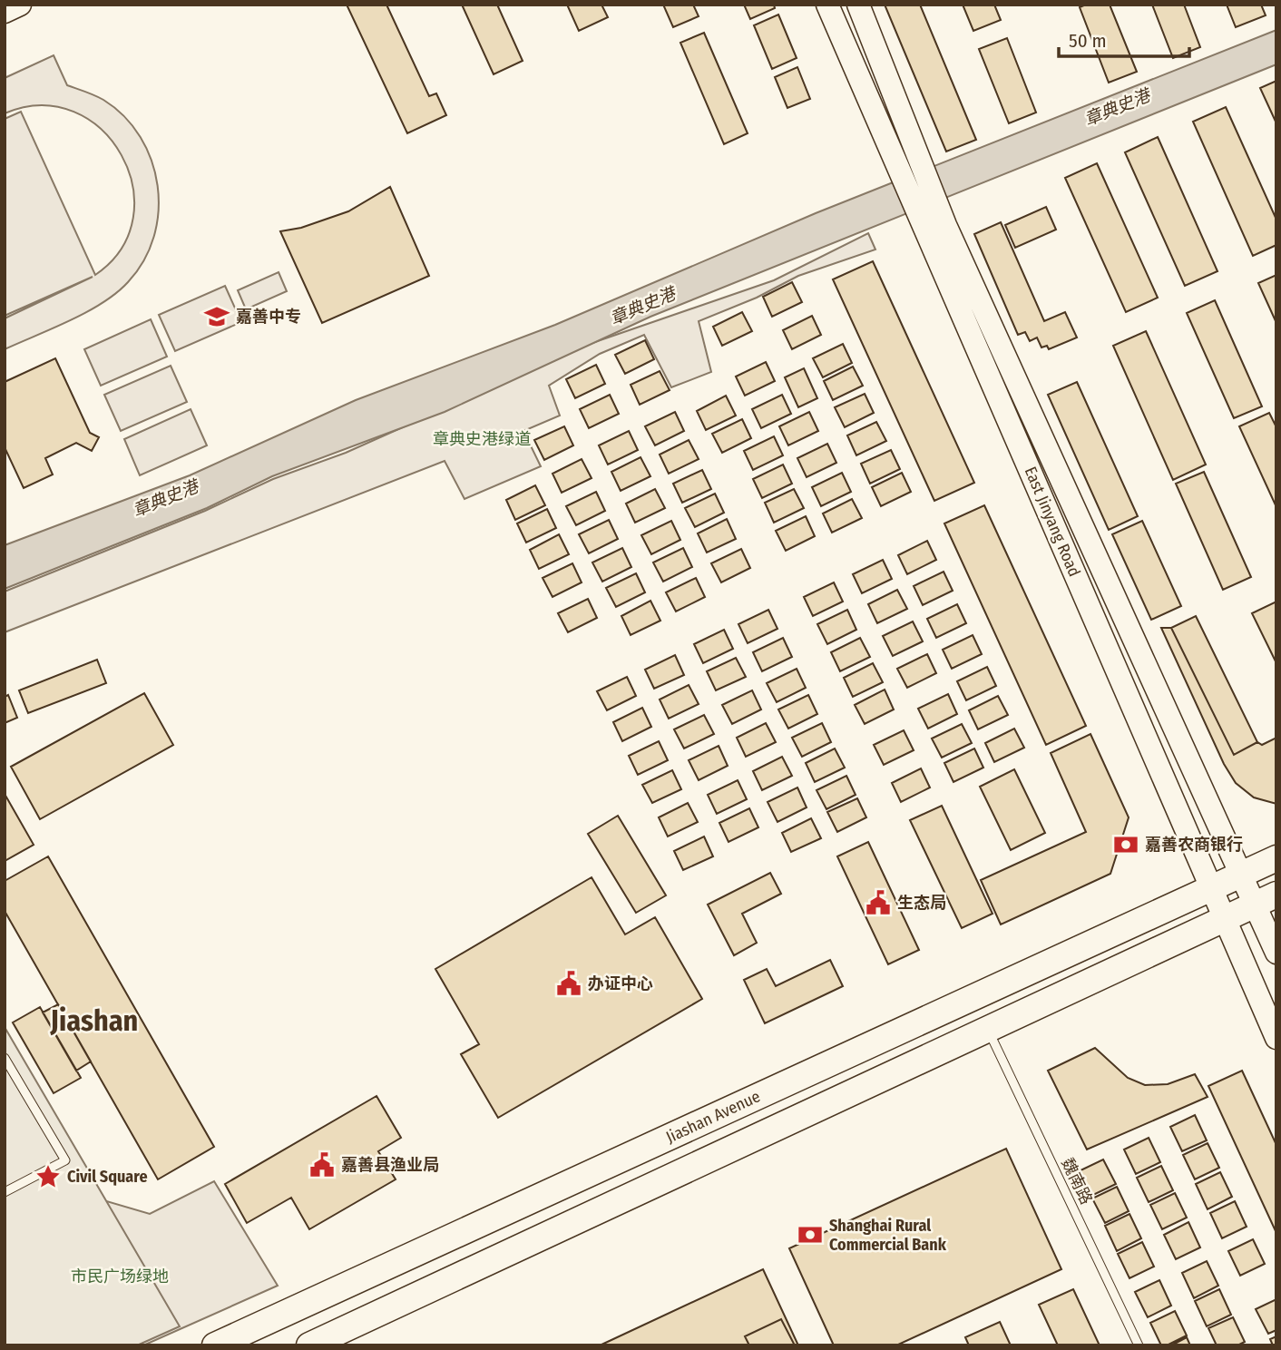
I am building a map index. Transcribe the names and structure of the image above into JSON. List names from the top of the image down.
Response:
{
  "streets": {
    "main road": ["East Jinyang Road", "Jiashan Avenue"],
    "lane": ["魏南路"]
  },
  "crossings": [
    ["East Jinyang Road", "Jiashan Avenue"]
  ],
  "districts": ["Jiashan"],
  "water": ["章典史港"],
  "parks": ["章典史港绿道", "市民广场绿地"],
  "places": {
    "school or university": ["嘉善中专"],
    "bank": ["嘉善农商银行", "Shanghai Rural Commercial Bank"],
    "public building": ["生态局", "办证中心", "嘉善县渔业局"],
    "place": ["Civil Square"]
  },
  "scale_bar": "50 m"
}
